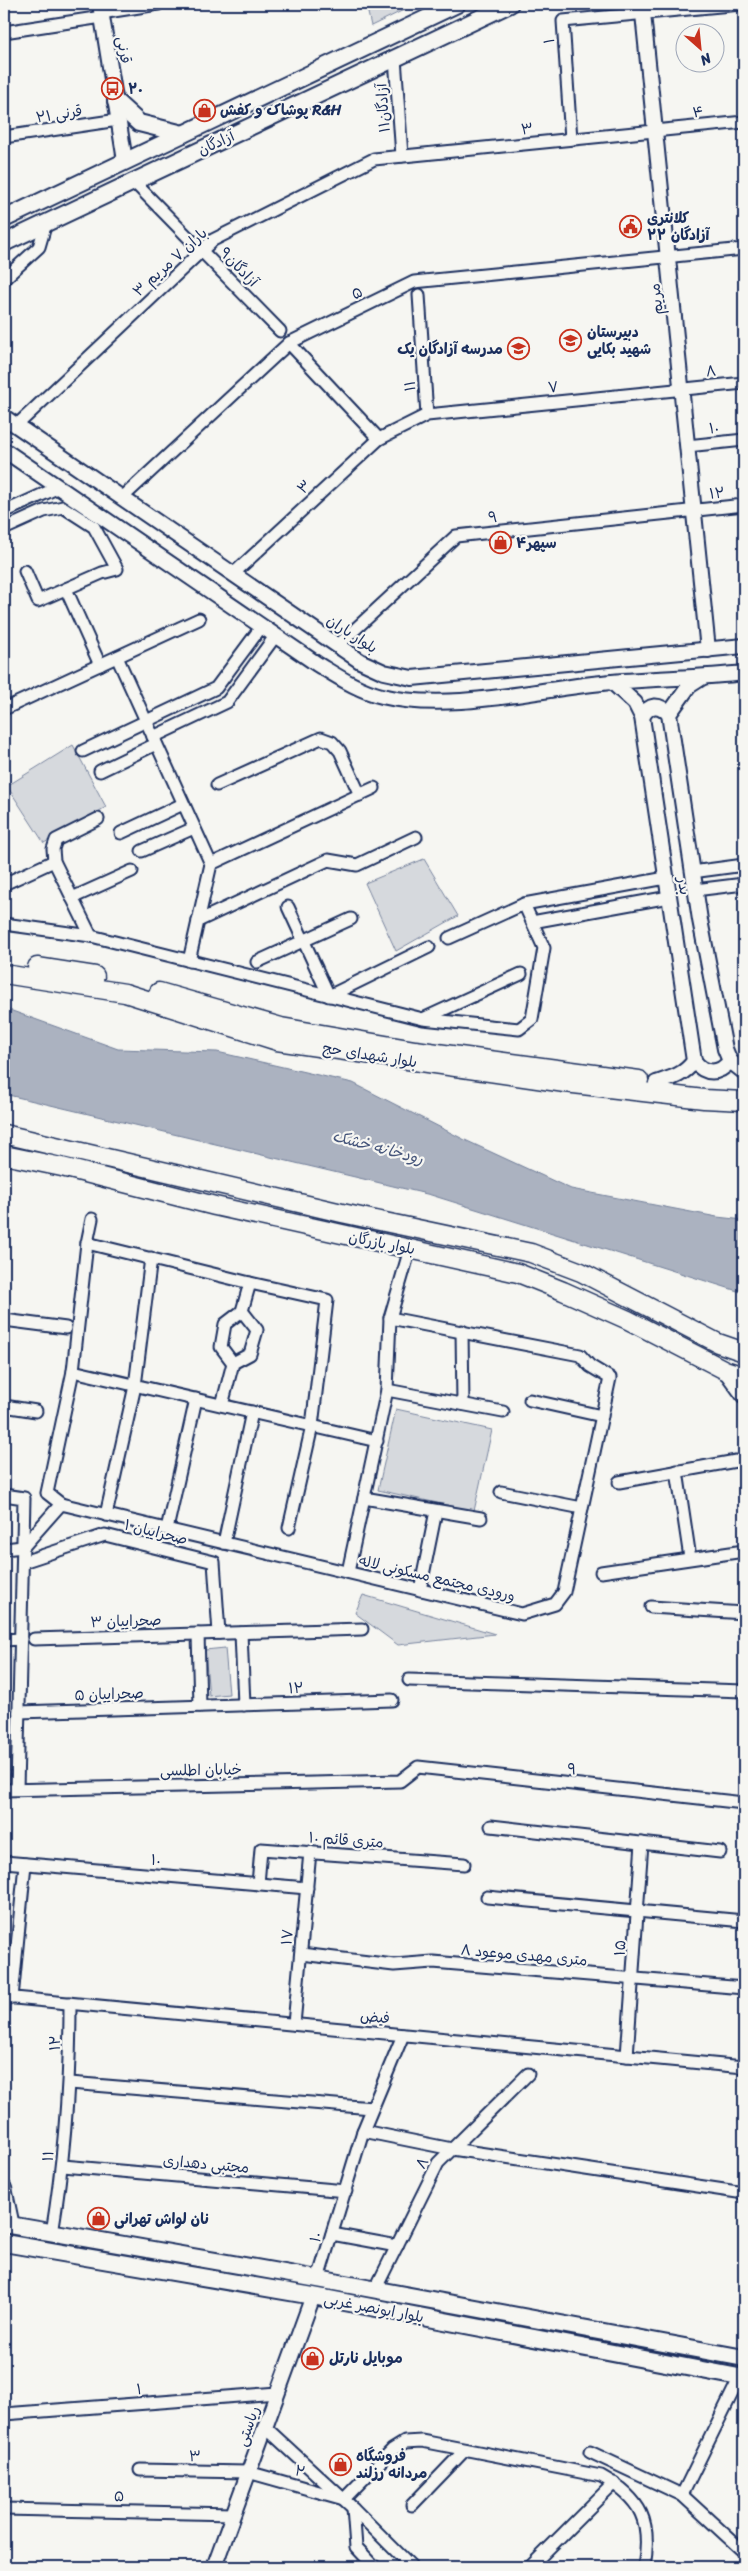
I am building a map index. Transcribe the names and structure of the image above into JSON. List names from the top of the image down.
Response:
{
  "streets": {
    "main road": [
      "آزادگان",
      "بلوار شهدای حج",
      "بلوار بازرگان",
      "بلوار ابونصر غربی"
    ],
    "street": [
      "۱",
      "قرنی",
      "آزادگان۱۱",
      "۴",
      "قرنی ۲۱",
      "۳",
      "باران ۷ مریم ۳",
      "آزادگان۹",
      "۵",
      "مریم",
      "۸",
      "۱۱",
      "۷",
      "۱۰",
      "۱۲",
      "۹",
      "بلوار باران",
      "بدر",
      "صحراییان ۱",
      "ورودی مجتمع مسکونی لاله",
      "صحراییان ۳",
      "۵ صحراییان",
      "خيابان اطلسى",
      "۱۰ متری قائم",
      "۱۷",
      "۱۵",
      "۸ متری مهدی موعود",
      "فیض",
      "مجتبی دهداری",
      "ریاستی",
      "۲"
    ]
  },
  "crossings": [
    ["۱", "۳"],
    ["۱", "مریم"],
    ["۱", "ریاستی"],
    ["قرنی", "قرنی ۲۱"],
    ["قرنی", "آزادگان"],
    ["آزادگان۱۱", "۳"],
    ["آزادگان۱۱", "آزادگان"],
    ["آزادگان۱۱", "باران ۷ مریم ۳"],
    ["۴", "۳"],
    ["۴", "مریم"],
    ["۳", "باران ۷ مریم ۳"],
    ["۳", "مریم"],
    ["۳", "۱۱"],
    ["۳", "۷"],
    ["۳", "بلوار باران"],
    ["۳", "ریاستی"],
    ["۳", "۲"],
    ["آزادگان", "آزادگان۹"],
    ["باران ۷ مریم ۳", "آزادگان۹"],
    ["باران ۷ مریم ۳", "بلوار باران"],
    ["۵", "مریم"],
    ["۵", "بلوار باران"],
    ["۵", "ریاستی"],
    ["مریم", "۸"],
    ["مریم", "۷"],
    ["مریم", "۱۰"],
    ["مریم", "۱۲"],
    ["مریم", "۹"],
    ["مریم", "بلوار باران"],
    ["۸", "۷"],
    ["۸", "بلوار ابونصر غربی"],
    ["۱۱", "۷"],
    ["۱۱", "۱۲"],
    ["۱۱", "مجتبی دهداری"],
    ["۱۱", "بلوار ابونصر غربی"],
    ["۱۰", "۱۰ متری قائم"],
    ["۱۰", "۱۷"],
    ["۱۰", "فیض"],
    ["۱۰", "مجتبی دهداری"],
    ["۱۰", "بلوار ابونصر غربی"],
    ["۱۲", "۹"],
    ["۱۲", "۵ صحراییان"],
    ["۱۲", "فیض"],
    ["۹", "بلوار باران"],
    ["۹", "خيابان اطلسى"],
    ["صحراییان ۱", "صحراییان ۳"],
    ["۱۰ متری قائم", "۱۷"],
    ["۱۷", "۸ متری مهدی موعود"],
    ["۱۷", "فیض"],
    ["۱۵", "۸ متری مهدی موعود"],
    ["۱۵", "فیض"],
    ["بلوار ابونصر غربی", "ریاستی"],
    ["ریاستی", "۲"]
  ],
  "water": ["رودخانه خشک"],
  "places": {
    "bus stop": ["۲۰"],
    "shop": [
      "پوشاک و کفش R&H",
      "سپهر۴",
      "نان لواش تهرانی",
      "موبایل نارتل",
      "فروشگاه مردانه رزلند"
    ],
    "public building": ["کلانتری ۲۲ آزادگان"],
    "school or university": ["دبیرستان شهید بکایی", "مدرسه آزادگان یک"]
  },
  "north": "bottom right"
}
